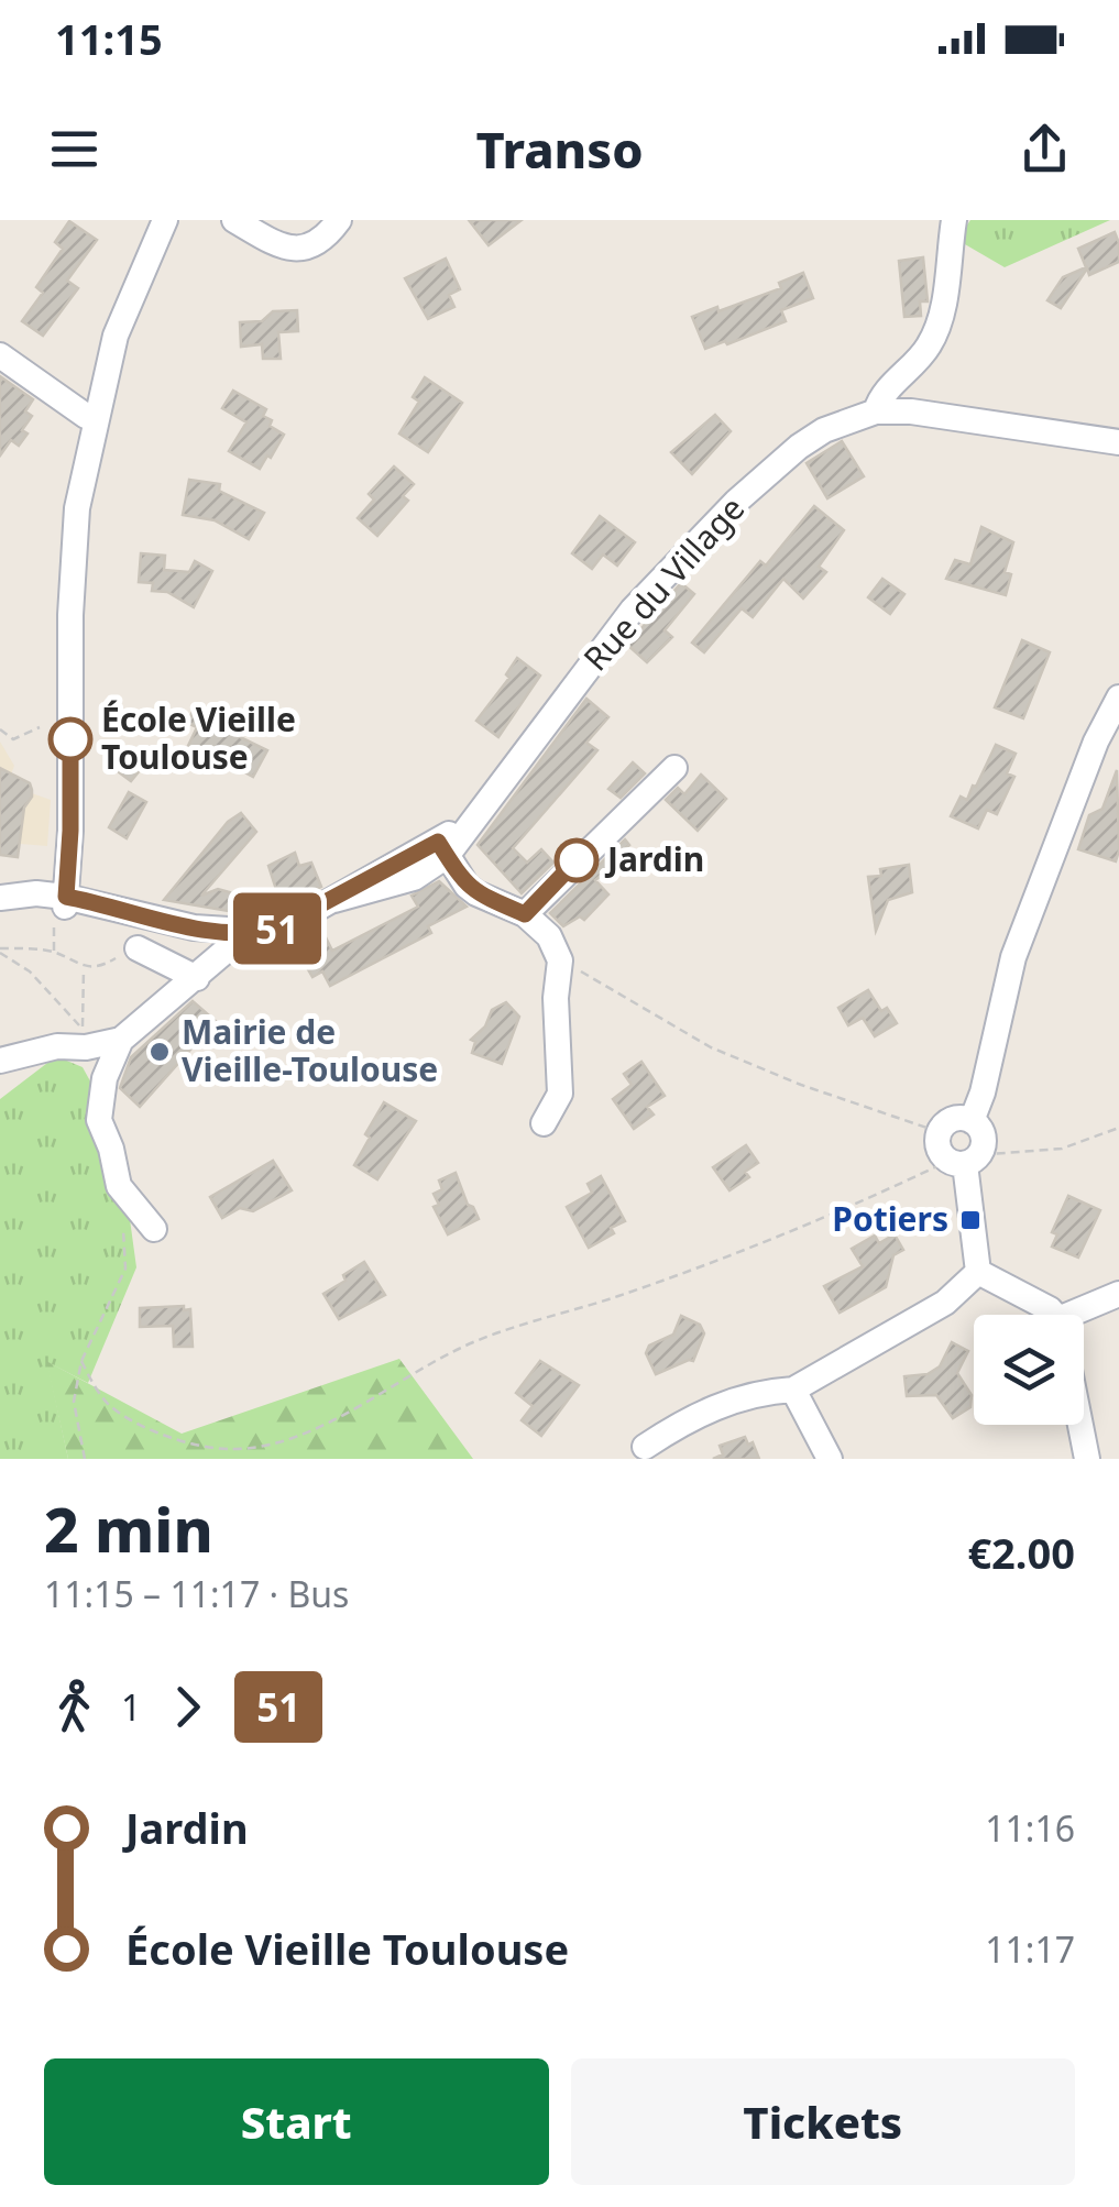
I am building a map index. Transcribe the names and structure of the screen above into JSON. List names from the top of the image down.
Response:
{
  "streets": {
    "street": ["Rue du Village"]
  },
  "places": {
    "other": ["École Vieille Toulouse", "Jardin", "Mairie de Vieille-Toulouse"],
    "transit": ["Potiers"]
  },
  "lines": ["bus line 51"],
  "page": {
    "status": "11:15",
    "header": "Transo",
    "on_map": "51",
    "heading": ["2 min", "11:15 – 11:17 · Bus", "€2.00"],
    "legs": ["1", "51"],
    "list": [
      {
        "name": "Jardin",
        "value": "11:16"
      },
      {
        "name": "École Vieille Toulouse",
        "value": "11:17"
      }
    ],
    "buttons": ["Start", "Tickets"]
  }
}
